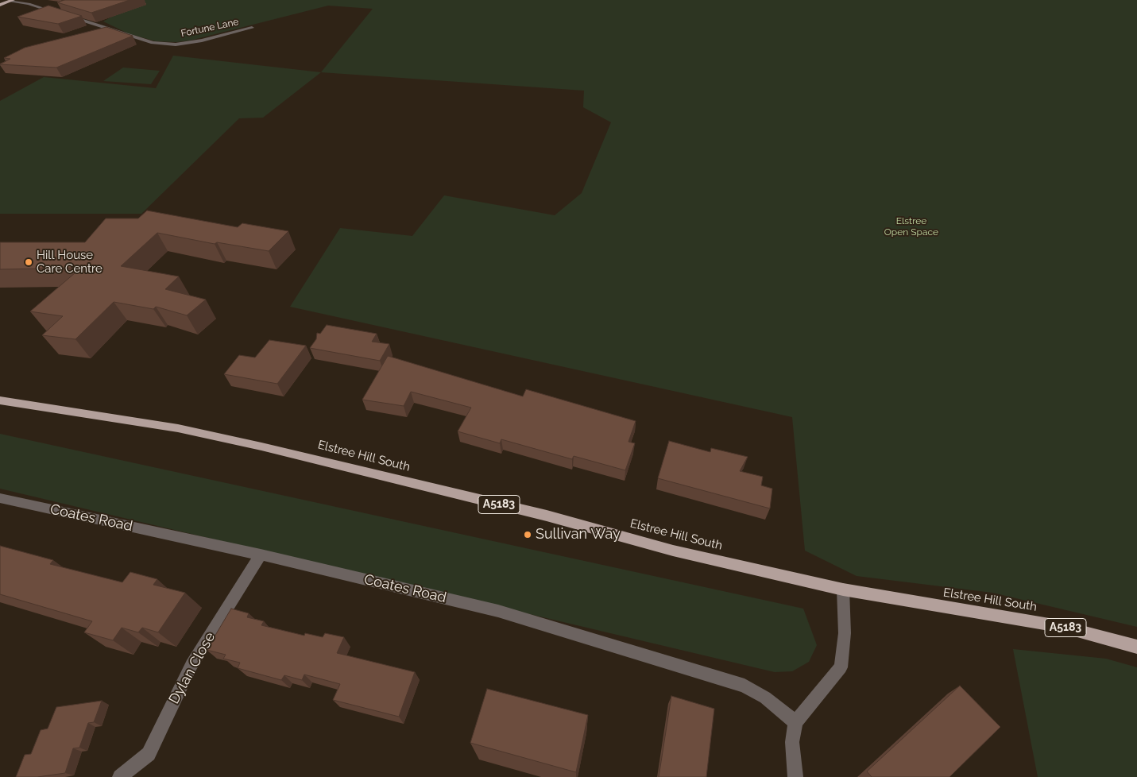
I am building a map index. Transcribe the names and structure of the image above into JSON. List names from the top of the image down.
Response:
{
  "streets": {
    "main road": ["Elstree Hill South", "A5183"],
    "street": ["Fortune Lane", "Coates Road", "Dylan Close"]
  },
  "crossings": [
    ["Coates Road", "Dylan Close"]
  ],
  "parks": ["Elstree Open Space"],
  "places": ["Hill House Care Centre", "Sullivan Way"]
}
